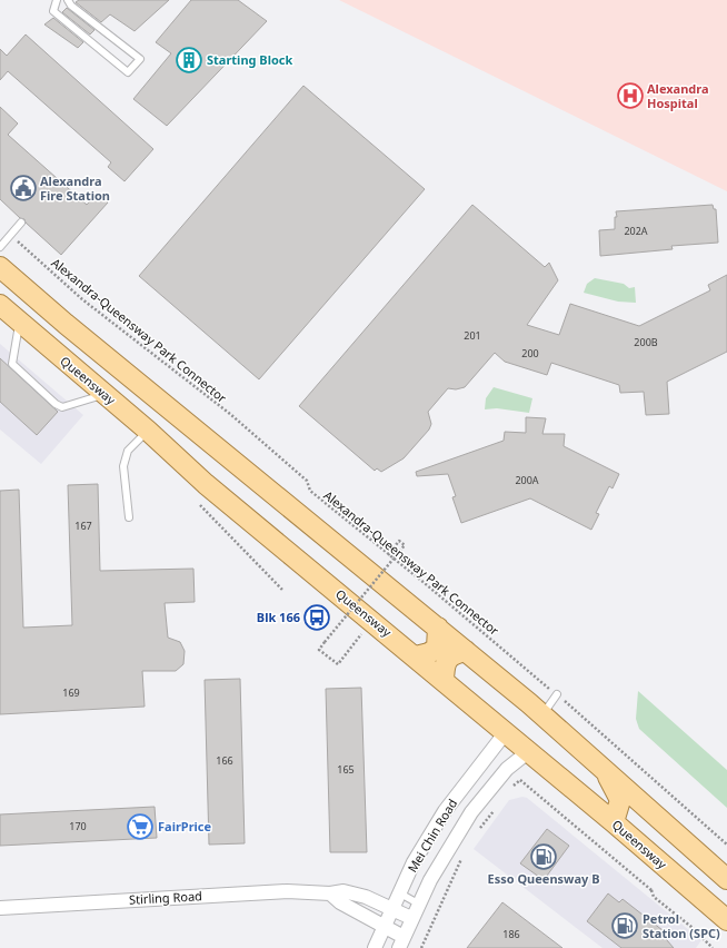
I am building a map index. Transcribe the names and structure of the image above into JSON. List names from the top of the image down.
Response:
{
  "streets": {
    "main road": ["Queensway"],
    "street": ["Mei Chin Road", "Stirling Road"],
    "path": ["Alexandra-Queensway Park Connector"]
  },
  "crossings": [
    ["Queensway", "Mei Chin Road"],
    ["Mei Chin Road", "Stirling Road"]
  ],
  "places": {
    "building": ["Starting Block"],
    "hospital": ["Alexandra Hospital"],
    "public building": ["Alexandra Fire Station"],
    "bus stop": ["Blk 166"],
    "supermarket": ["FairPrice"],
    "fuel station": ["Esso Queensway B", "Petrol Station (SPC)"]
  },
  "house_numbers": [
    "202A",
    "201",
    "200B",
    "200",
    "200A",
    "167",
    "169",
    "166",
    "165",
    "170",
    "186"
  ]
}
